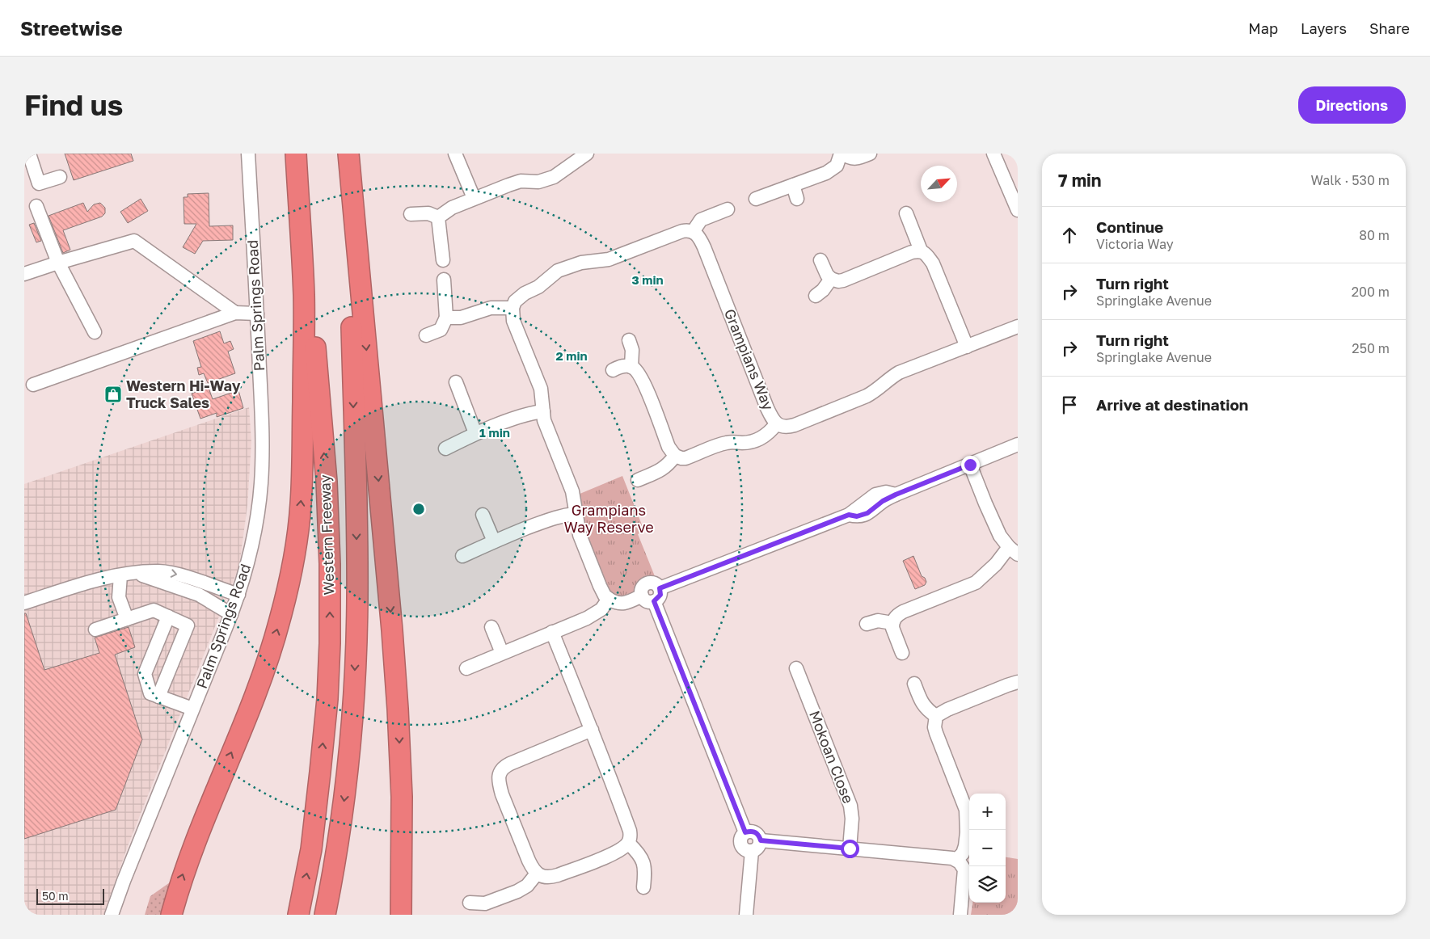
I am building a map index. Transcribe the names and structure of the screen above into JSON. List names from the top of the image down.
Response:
{
  "streets": {
    "highway": ["Western Freeway"],
    "street": ["Palm Springs Road", "Grampians Way", "Mokoan Close"]
  },
  "parks": ["Grampians Way Reserve"],
  "places": {
    "shop": ["Western Hi-Way Truck Sales"]
  },
  "scale_bar": "50 m",
  "north": "top right",
  "page": {
    "header": "Streetwise",
    "nav": ["Map", "Layers", "Share"],
    "buttons": "Directions",
    "title": "Find us",
    "heading": ["7 min", "Walk · 530 m"],
    "list": [
      ["Continue", "Victoria Way", "80 m"],
      ["Turn right", "Springlake Avenue", "200 m"],
      ["Turn right", "Springlake Avenue", "250 m"],
      "Arrive at destination"
    ],
    "map_buttons": ["+", "−"],
    "scale": "50 m"
  },
  "rings": ["3 min", "2 min", "1 min"]
}
